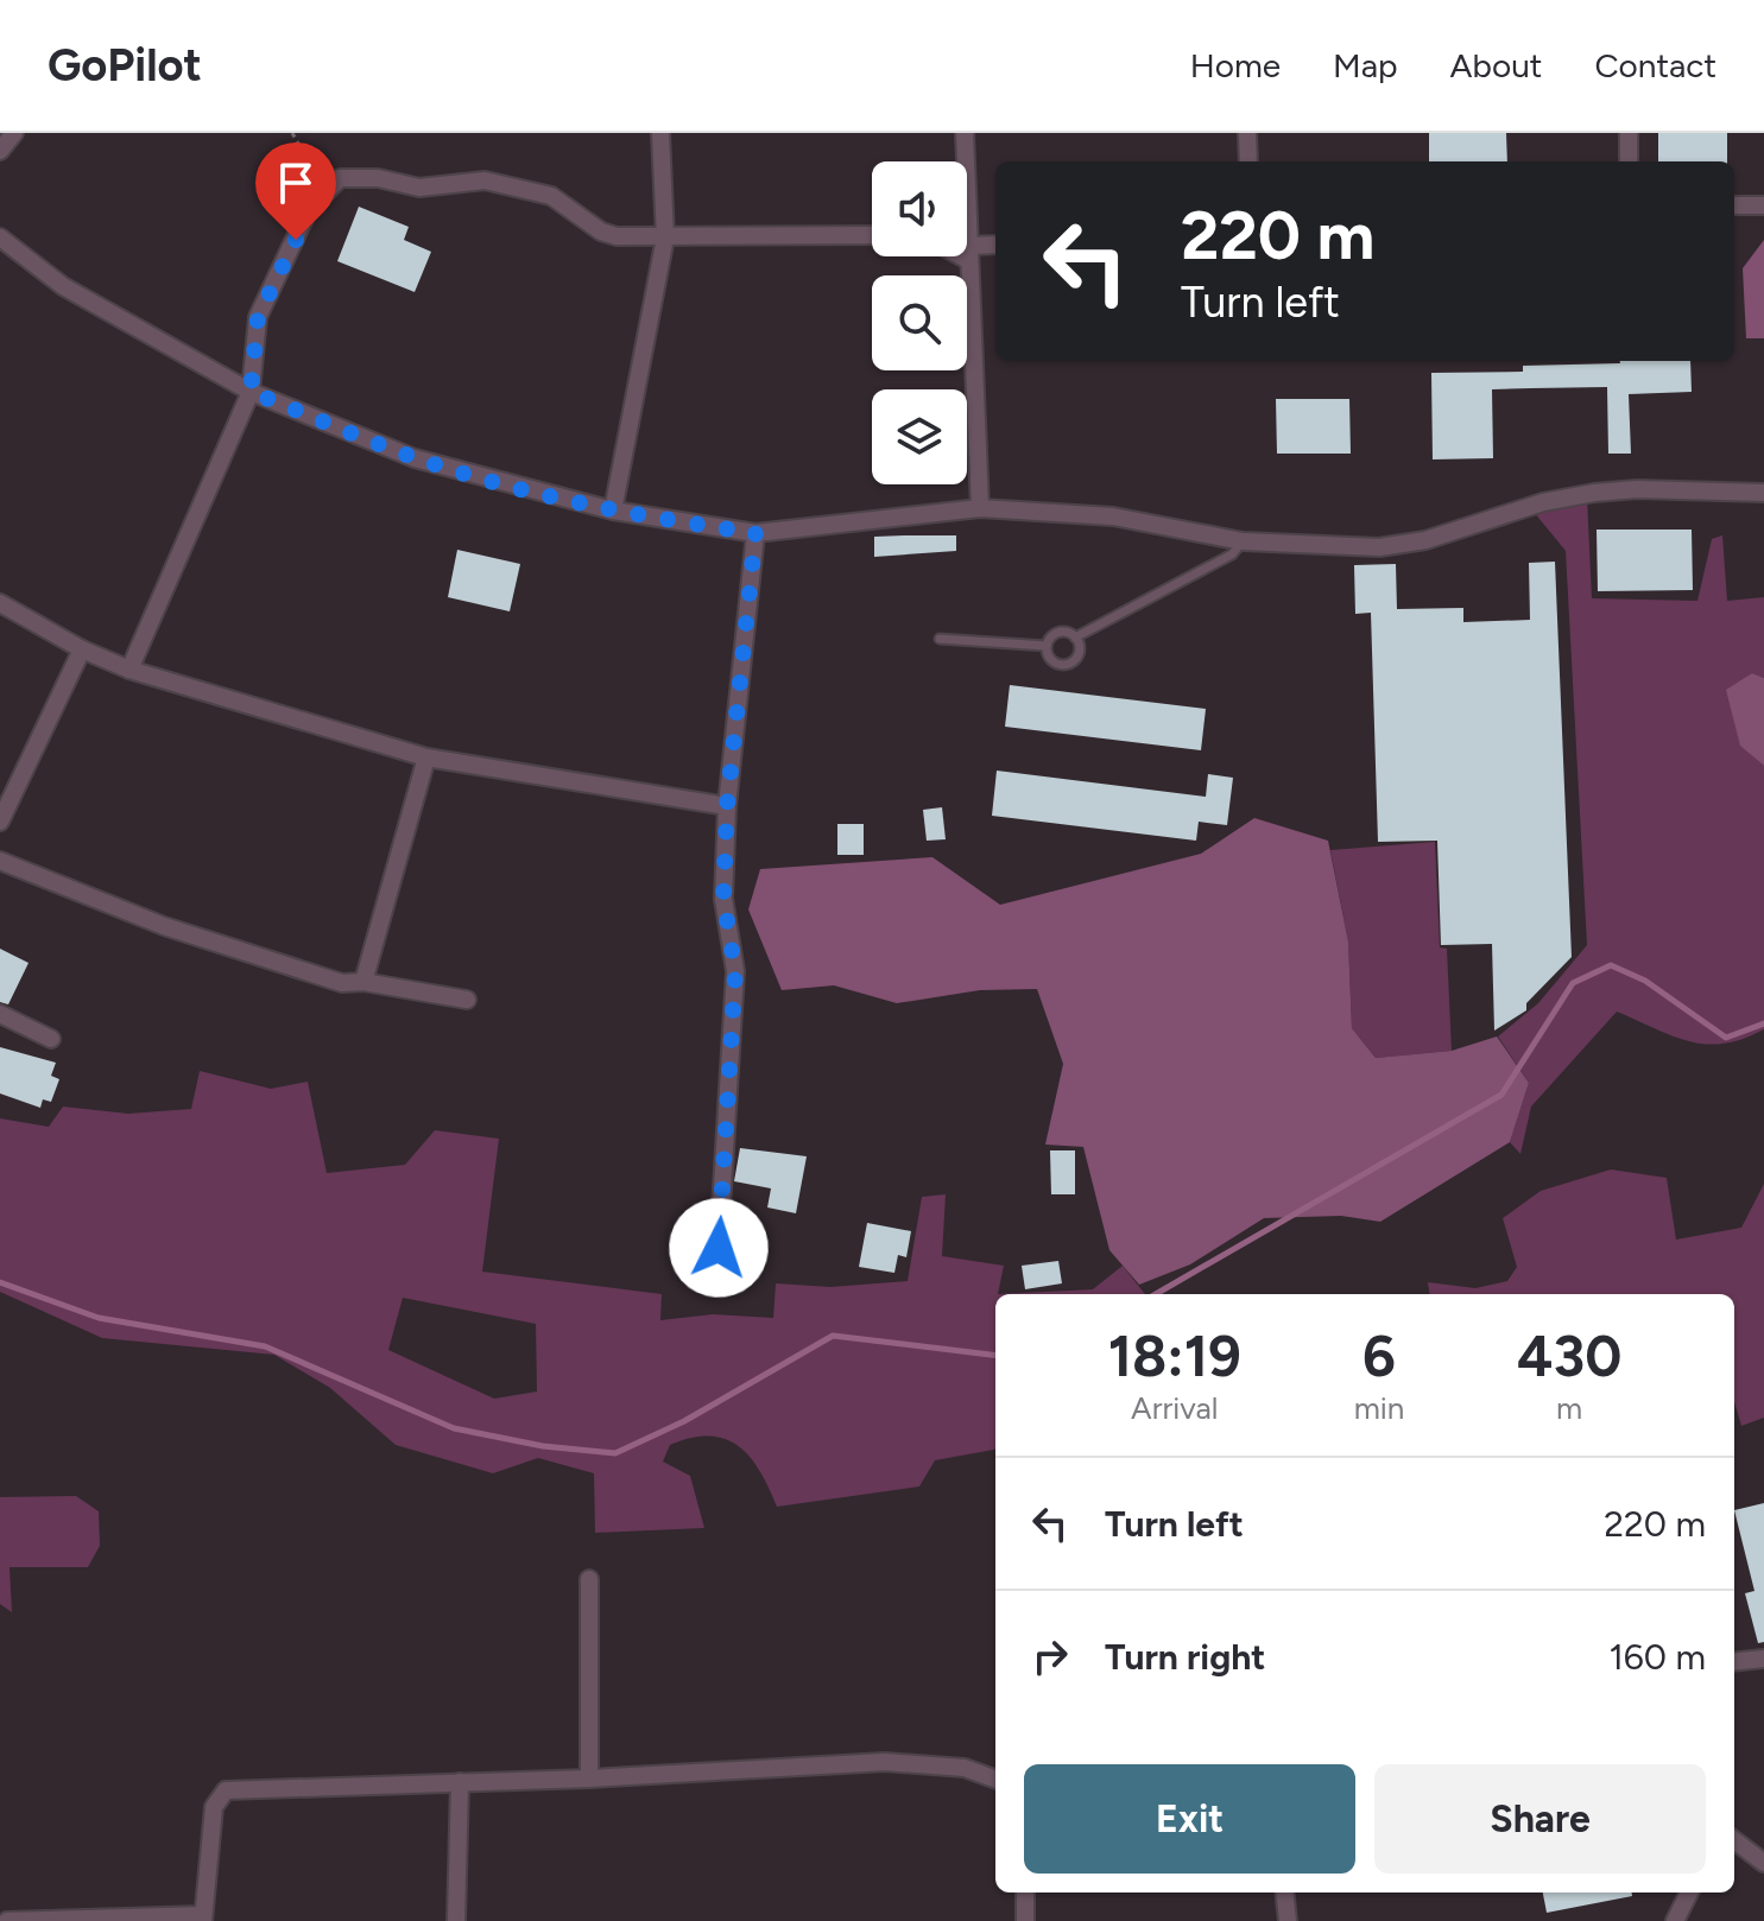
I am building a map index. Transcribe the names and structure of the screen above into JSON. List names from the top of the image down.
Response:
{
  "page": {
    "header": "GoPilot",
    "nav": [
      "Home",
      "Map",
      "About",
      "Contact"
    ],
    "turn": ["220 m", "Turn left"],
    "eta": [
      "18:19",
      "Arrival",
      "6",
      "min",
      "430",
      "m"
    ],
    "list": [
      {
        "name": "Turn left",
        "value": "220 m"
      },
      {
        "name": "Turn right",
        "value": "160 m"
      }
    ],
    "buttons": ["Exit", "Share"]
  }
}
